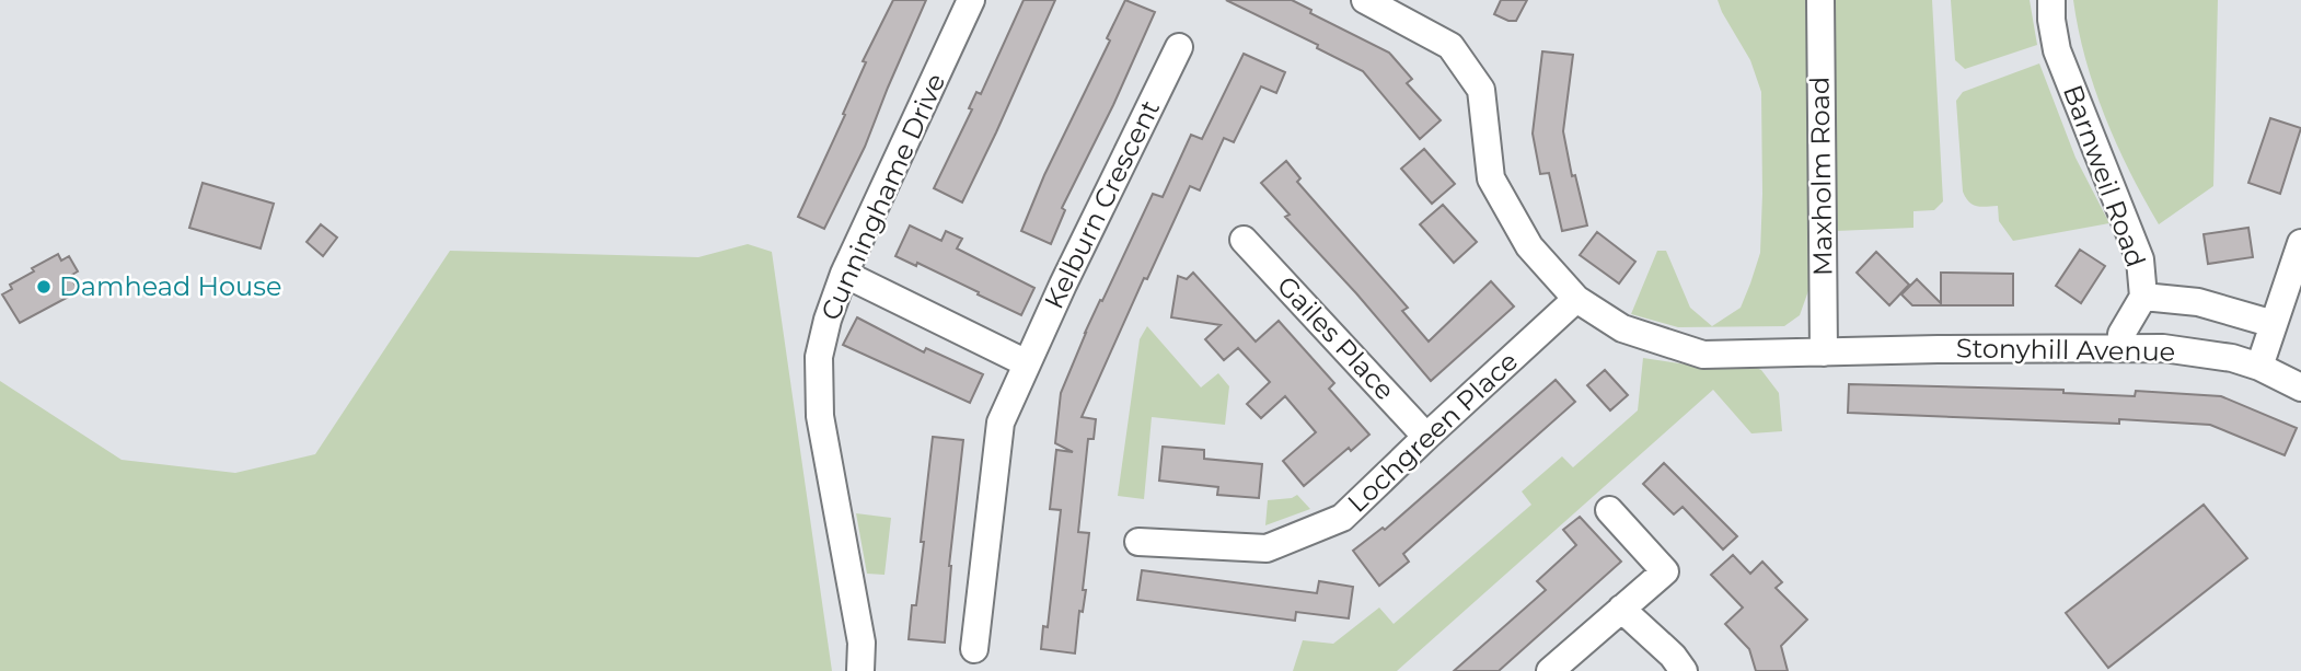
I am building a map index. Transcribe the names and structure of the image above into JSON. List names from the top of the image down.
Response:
{
  "streets": {
    "street": [
      "Maxholm Road",
      "Barnweil Road",
      "Cunninghame Drive",
      "Kelburn Crescent",
      "Gailes Place",
      "Stonyhill Avenue",
      "Lochgreen Place"
    ]
  },
  "crossings": [
    ["Maxholm Road", "Stonyhill Avenue"],
    ["Barnweil Road", "Stonyhill Avenue"],
    ["Gailes Place", "Lochgreen Place"],
    ["Stonyhill Avenue", "Lochgreen Place"]
  ],
  "places": ["Damhead House"]
}
